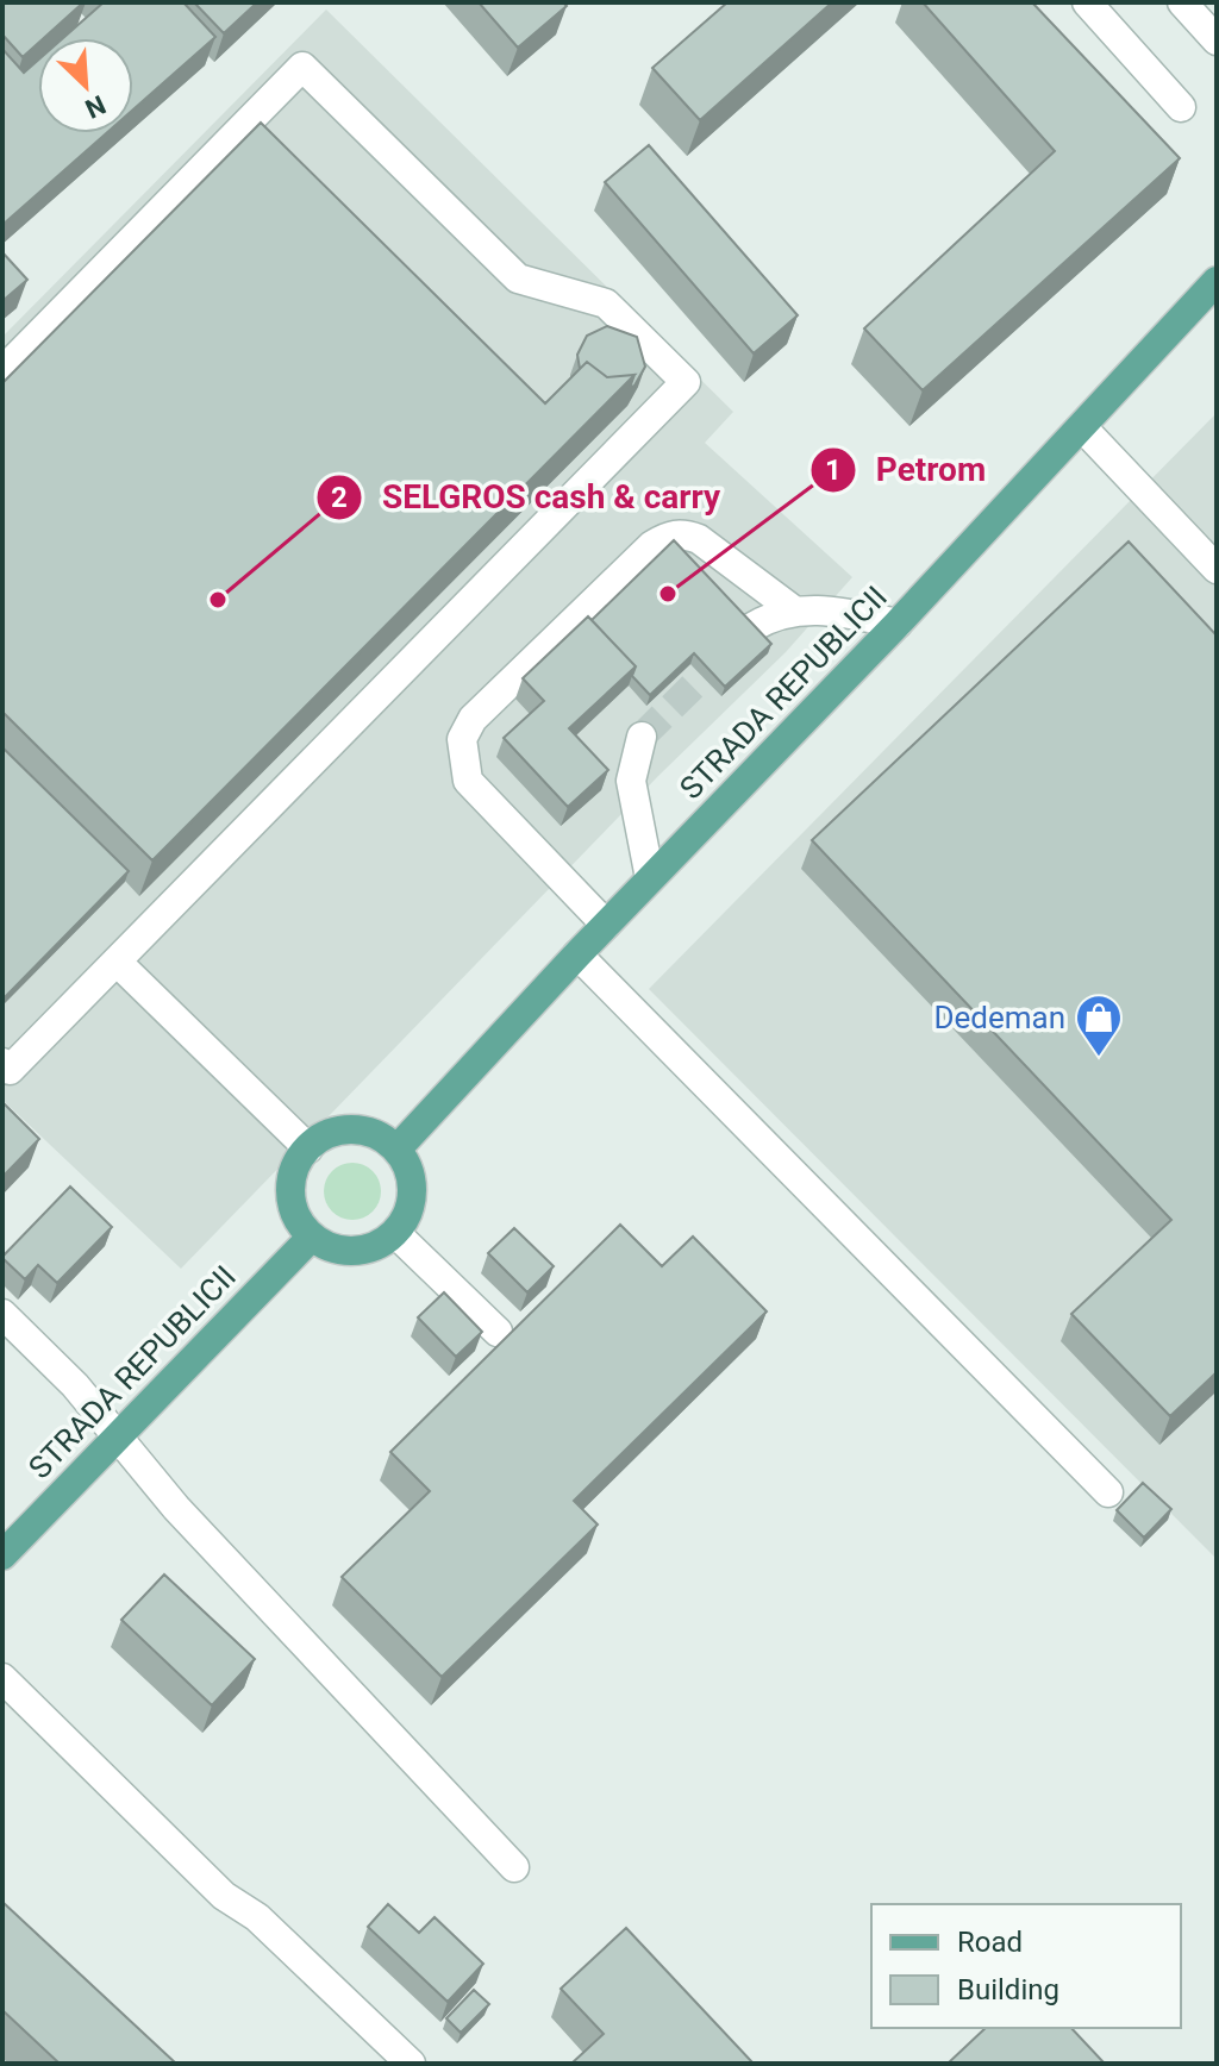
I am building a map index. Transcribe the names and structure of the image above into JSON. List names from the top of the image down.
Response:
{
  "streets": {
    "main road": ["STRADA REPUBLICII"]
  },
  "places": {
    "other": ["Petrom", "SELGROS cash & carry"],
    "shop": ["Dedeman"]
  },
  "legend": ["Road", "Building"],
  "north": "bottom right"
}
